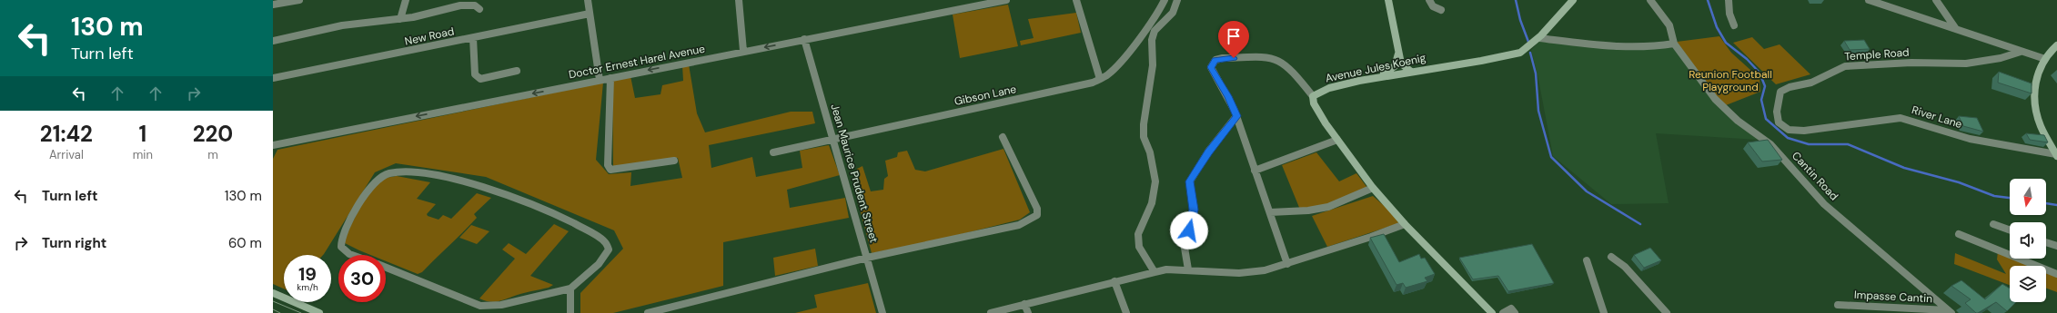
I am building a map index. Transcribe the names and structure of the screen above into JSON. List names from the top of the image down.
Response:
{
  "streets": {
    "street": [
      "New Road",
      "Temple Road",
      "Doctor Ernest Harel Avenue",
      "Avenue Jules Koenig",
      "Gibson Lane",
      "River Lane",
      "Jean Maurice Prudent Street",
      "Cantin Road",
      "Impasse Cantin"
    ]
  },
  "crossings": [
    ["Temple Road", "River Lane"],
    ["Doctor Ernest Harel Avenue", "Jean Maurice Prudent Street"],
    ["Gibson Lane", "Jean Maurice Prudent Street"],
    ["Cantin Road", "Impasse Cantin"]
  ],
  "one_way": ["Doctor Ernest Harel Avenue"],
  "parks": ["Reunion Football Playground"],
  "north": "bottom",
  "page": {
    "turn": ["130 m", "Turn left"],
    "eta": [
      "21:42",
      "Arrival",
      "1",
      "min",
      "220",
      "m"
    ],
    "list": [
      {
        "name": "Turn left",
        "value": "130 m"
      },
      {
        "name": "Turn right",
        "value": "60 m"
      }
    ],
    "speed": "19 km/h",
    "limit": "30"
  }
}
